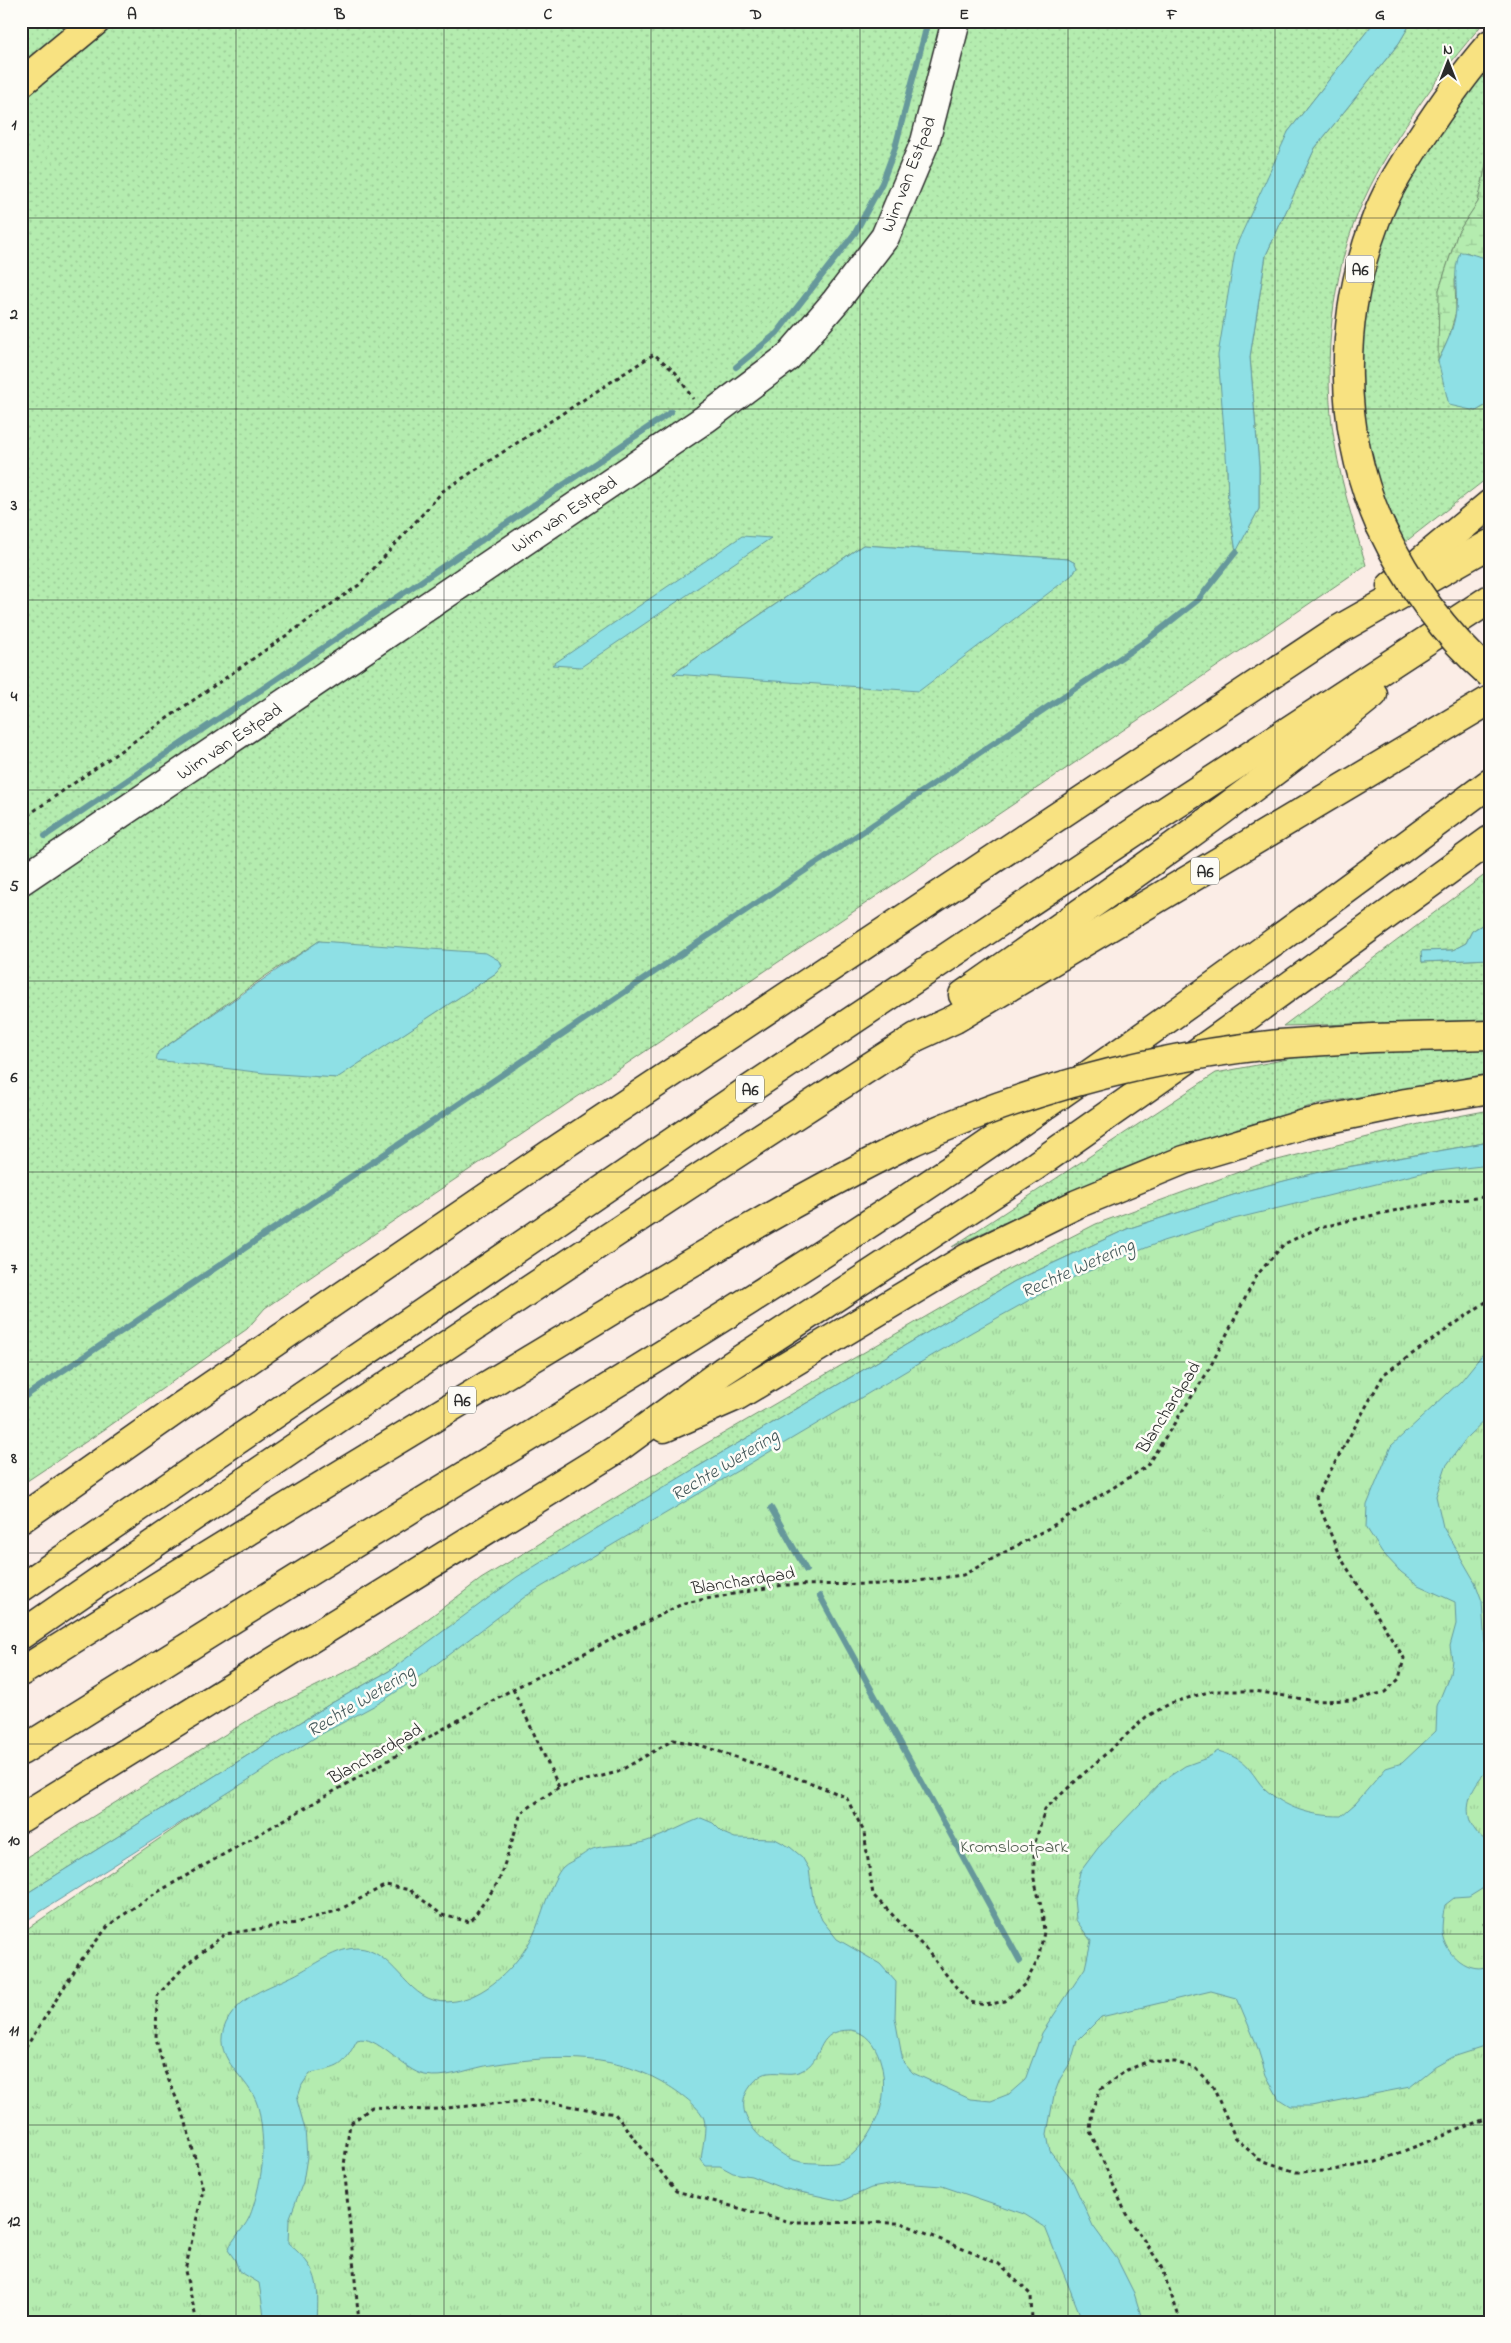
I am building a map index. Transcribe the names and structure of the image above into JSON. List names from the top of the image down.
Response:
{
  "streets": {
    "main road": ["A6"],
    "street": ["Wim van Estpad"],
    "path": ["Blanchardpad"]
  },
  "water": ["Rechte Wetering"],
  "parks": ["Kromslootpark"],
  "north": "top",
  "grid": {
    "columns": [
      "A",
      "B",
      "C",
      "D",
      "E",
      "F",
      "G"
    ],
    "rows": [
      "1",
      "2",
      "3",
      "4",
      "5",
      "6",
      "7",
      "8",
      "9",
      "10",
      "11",
      "12"
    ]
  }
}
